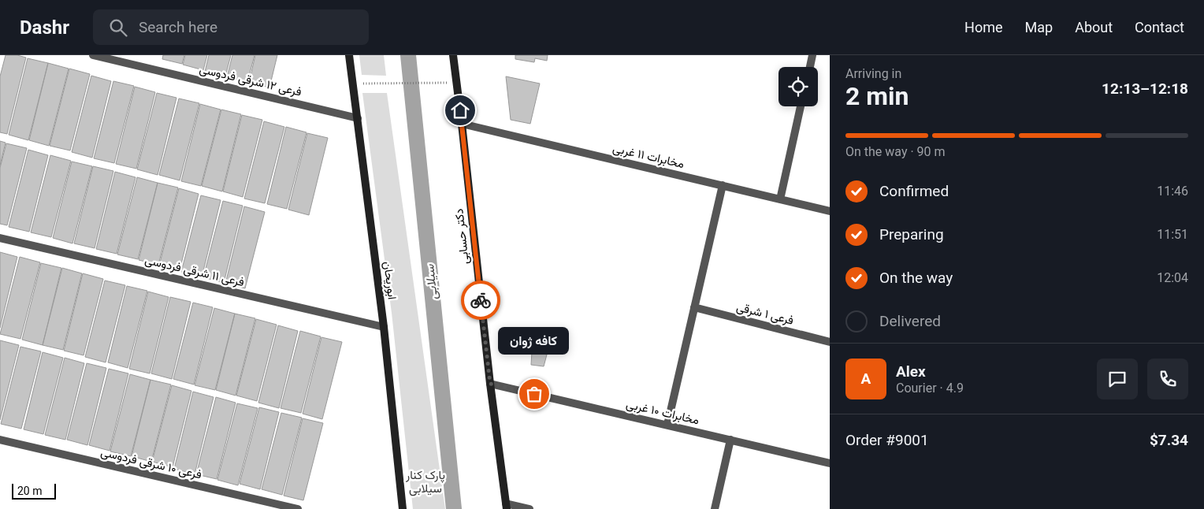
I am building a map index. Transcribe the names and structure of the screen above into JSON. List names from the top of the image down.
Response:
{
  "streets": {
    "main road": ["دکتر حسابی", "ابوریحان"],
    "street": [
      "فرعی ۱۲ شرقی فردوسی",
      "مخابرات ۱۱ غربی",
      "فرعی ۱۱ شرقی فردوسی",
      "فرعی ۱ شرقی",
      "مخابرات ۱۰ غربی",
      "فرعی ۱۰ شرقی فردوسی"
    ]
  },
  "crossings": [
    ["فرعی ۱۲ شرقی فردوسی", "ابوریحان"],
    ["مخابرات ۱۱ غربی", "دکتر حسابی"],
    ["دکتر حسابی", "مخابرات ۱۰ غربی"],
    ["فرعی ۱۱ شرقی فردوسی", "ابوریحان"]
  ],
  "water": ["سیلابی"],
  "parks": ["پارک کنار سیلابی"],
  "places": ["کافه ژوان"],
  "scale_bar": "20 m",
  "page": {
    "header": "Dashr",
    "search": "Search here",
    "nav": [
      "Home",
      "Map",
      "About",
      "Contact"
    ],
    "heading": ["2 min", "Arriving in", "12:13–12:18"],
    "panel": [
      "Alex",
      "Courier · 4.9",
      "Order #9001",
      "$7.34"
    ],
    "bar": "On the way · 90 m",
    "list": [
      ["Confirmed", "11:46"],
      ["Preparing", "11:51"],
      ["On the way", "12:04"],
      "Delivered"
    ],
    "bubble": "کافه ژوان",
    "round": "A",
    "scale": "20 m"
  }
}
